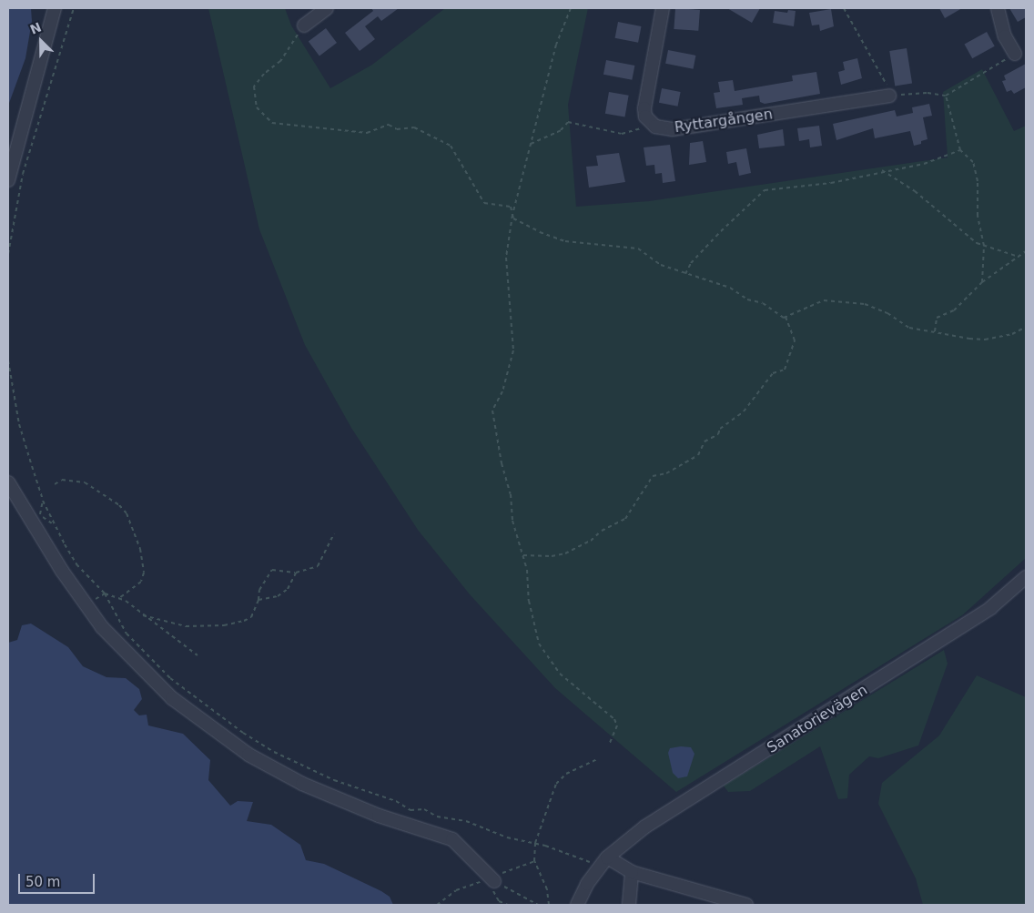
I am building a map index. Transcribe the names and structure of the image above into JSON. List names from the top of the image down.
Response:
{
  "streets": {
    "street": ["Ryttargången", "Sanatorievägen"]
  },
  "scale_bar": "50 m",
  "north": "top left"
}
